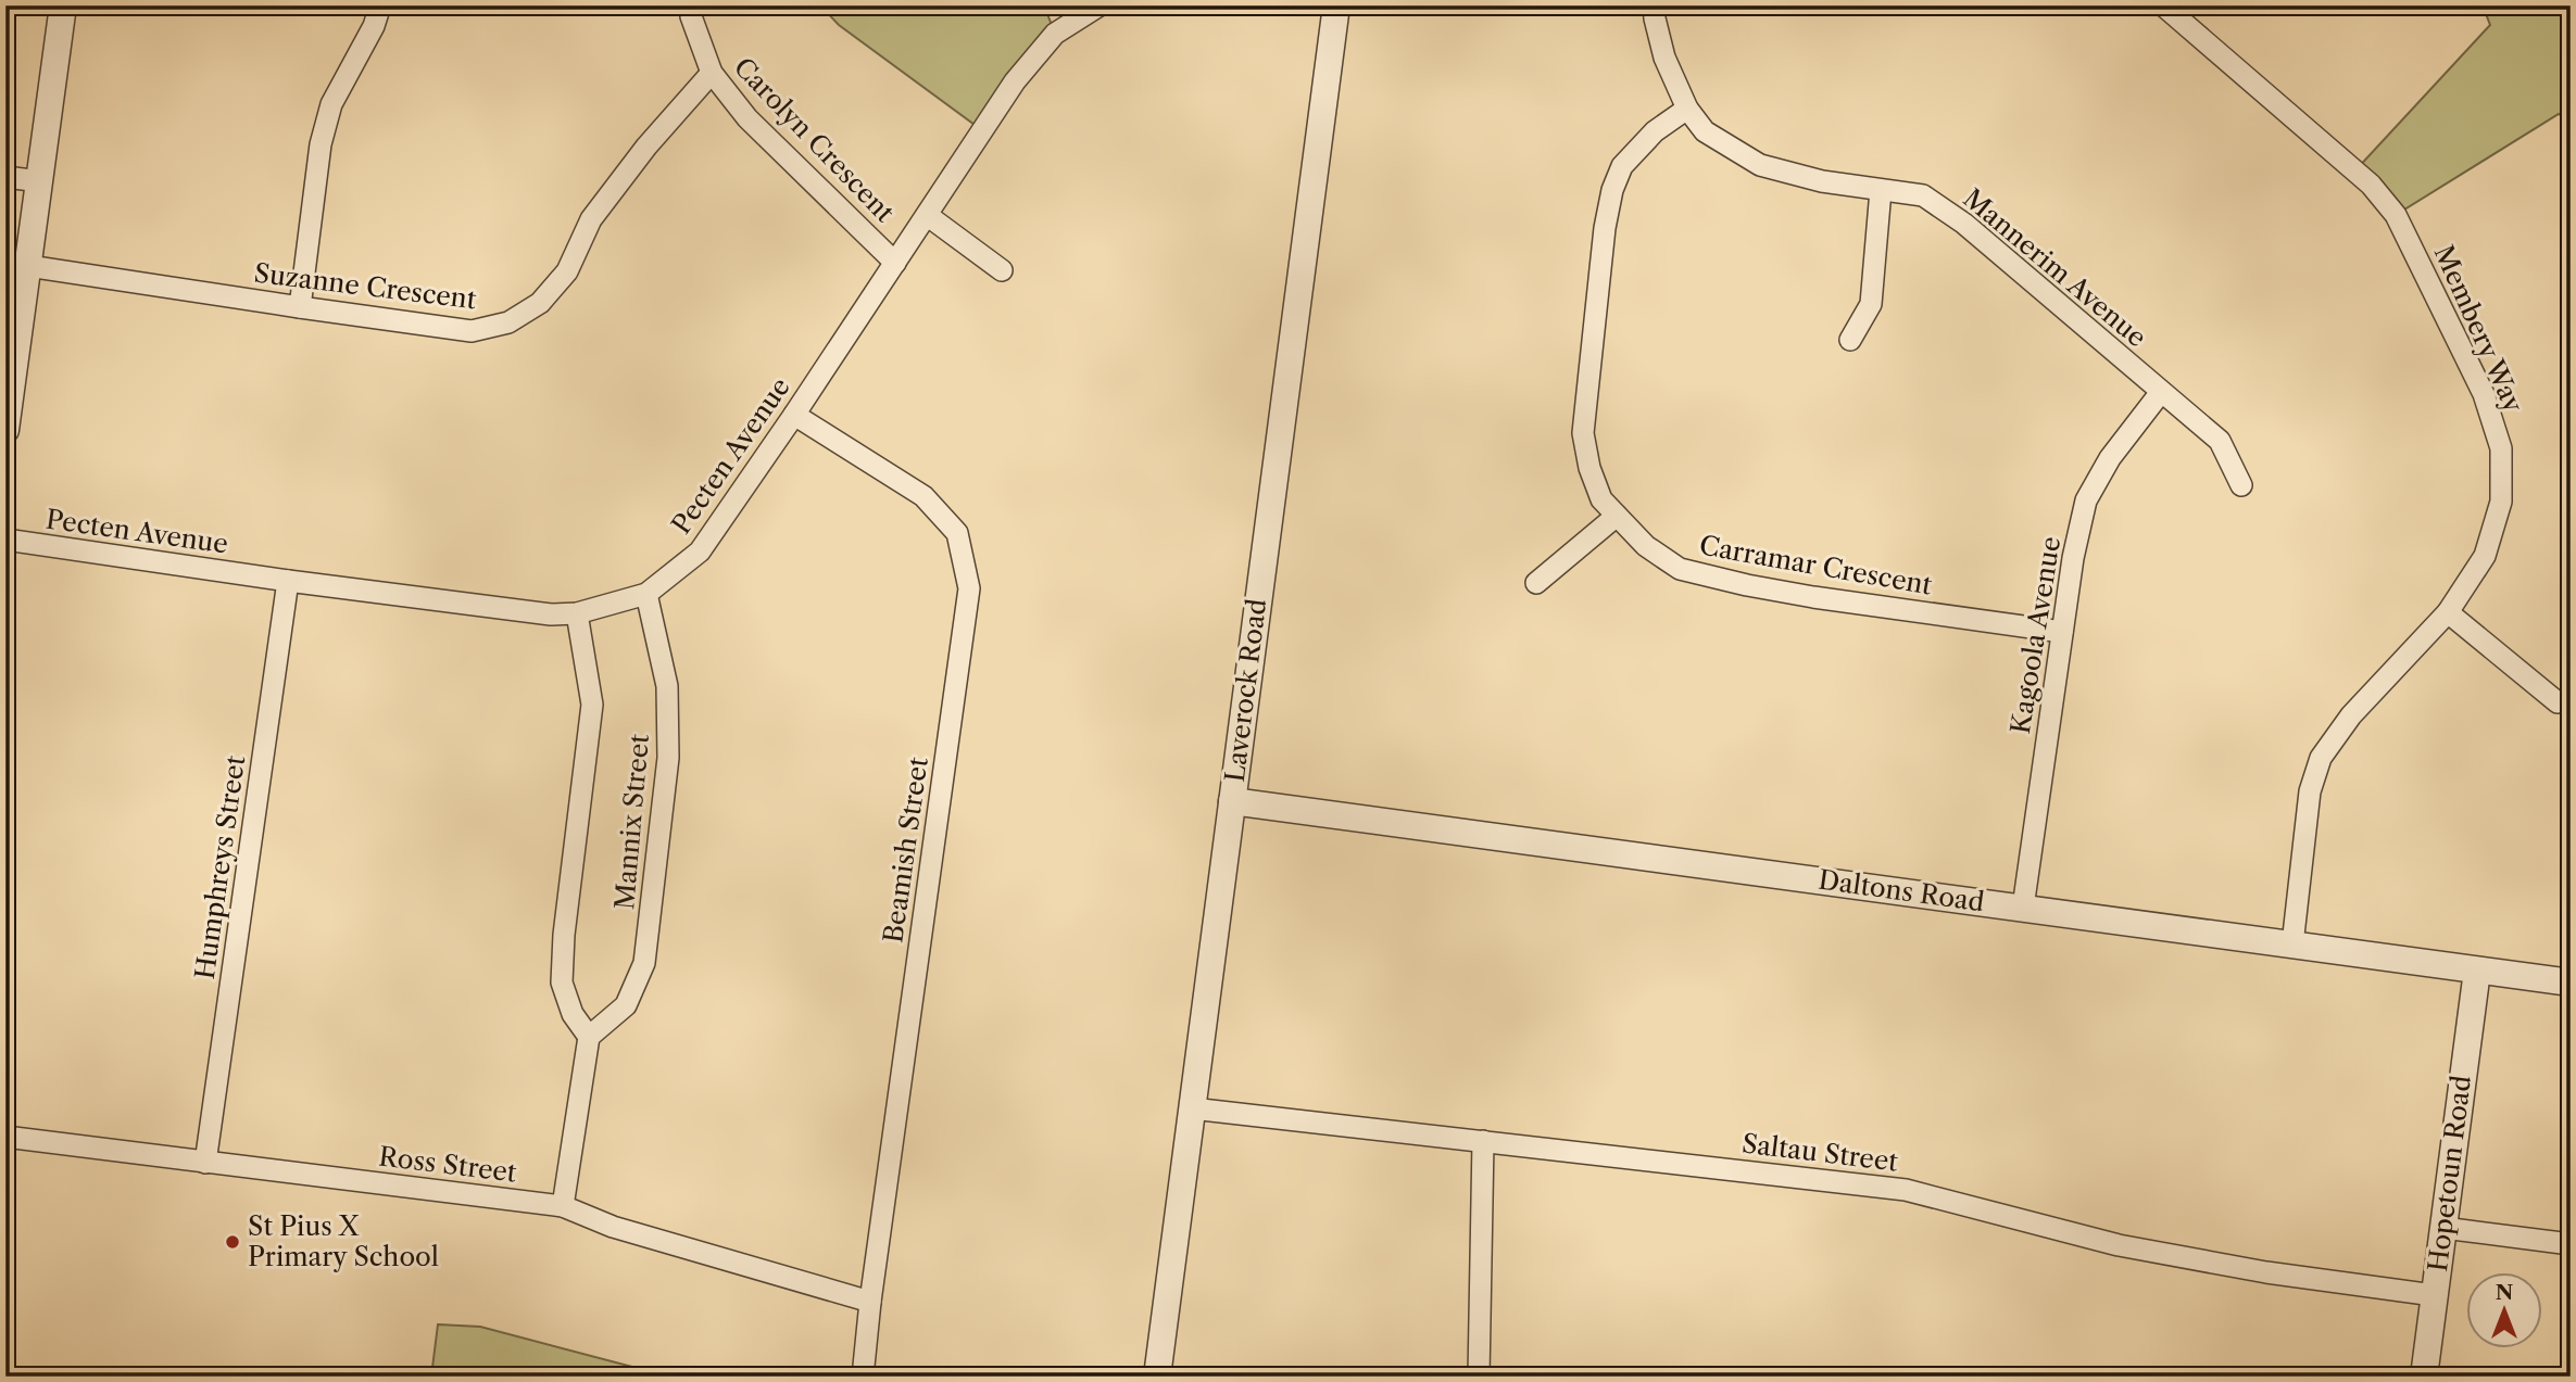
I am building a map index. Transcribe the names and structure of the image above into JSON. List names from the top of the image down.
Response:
{
  "streets": {
    "street": [
      "Carolyn Crescent",
      "Mannerim Avenue",
      "Suzanne Crescent",
      "Membery Way",
      "Pecten Avenue",
      "Carramar Crescent",
      "Kagoola Avenue",
      "Laverock Road",
      "Mannix Street",
      "Beamish Street",
      "Humphreys Street",
      "Daltons Road",
      "Saltau Street",
      "Ross Street",
      "Hopetoun Road"
    ]
  },
  "crossings": [
    ["Carolyn Crescent", "Suzanne Crescent"],
    ["Carolyn Crescent", "Pecten Avenue"],
    ["Mannerim Avenue", "Carramar Crescent"],
    ["Mannerim Avenue", "Kagoola Avenue"],
    ["Membery Way", "Daltons Road"],
    ["Pecten Avenue", "Mannix Street"],
    ["Pecten Avenue", "Beamish Street"],
    ["Pecten Avenue", "Humphreys Street"],
    ["Carramar Crescent", "Kagoola Avenue"],
    ["Kagoola Avenue", "Daltons Road"],
    ["Laverock Road", "Daltons Road"],
    ["Laverock Road", "Saltau Street"],
    ["Beamish Street", "Ross Street"],
    ["Humphreys Street", "Ross Street"],
    ["Daltons Road", "Hopetoun Road"],
    ["Saltau Street", "Hopetoun Road"]
  ],
  "places": ["St Pius X Primary School"],
  "north": "top"
}
